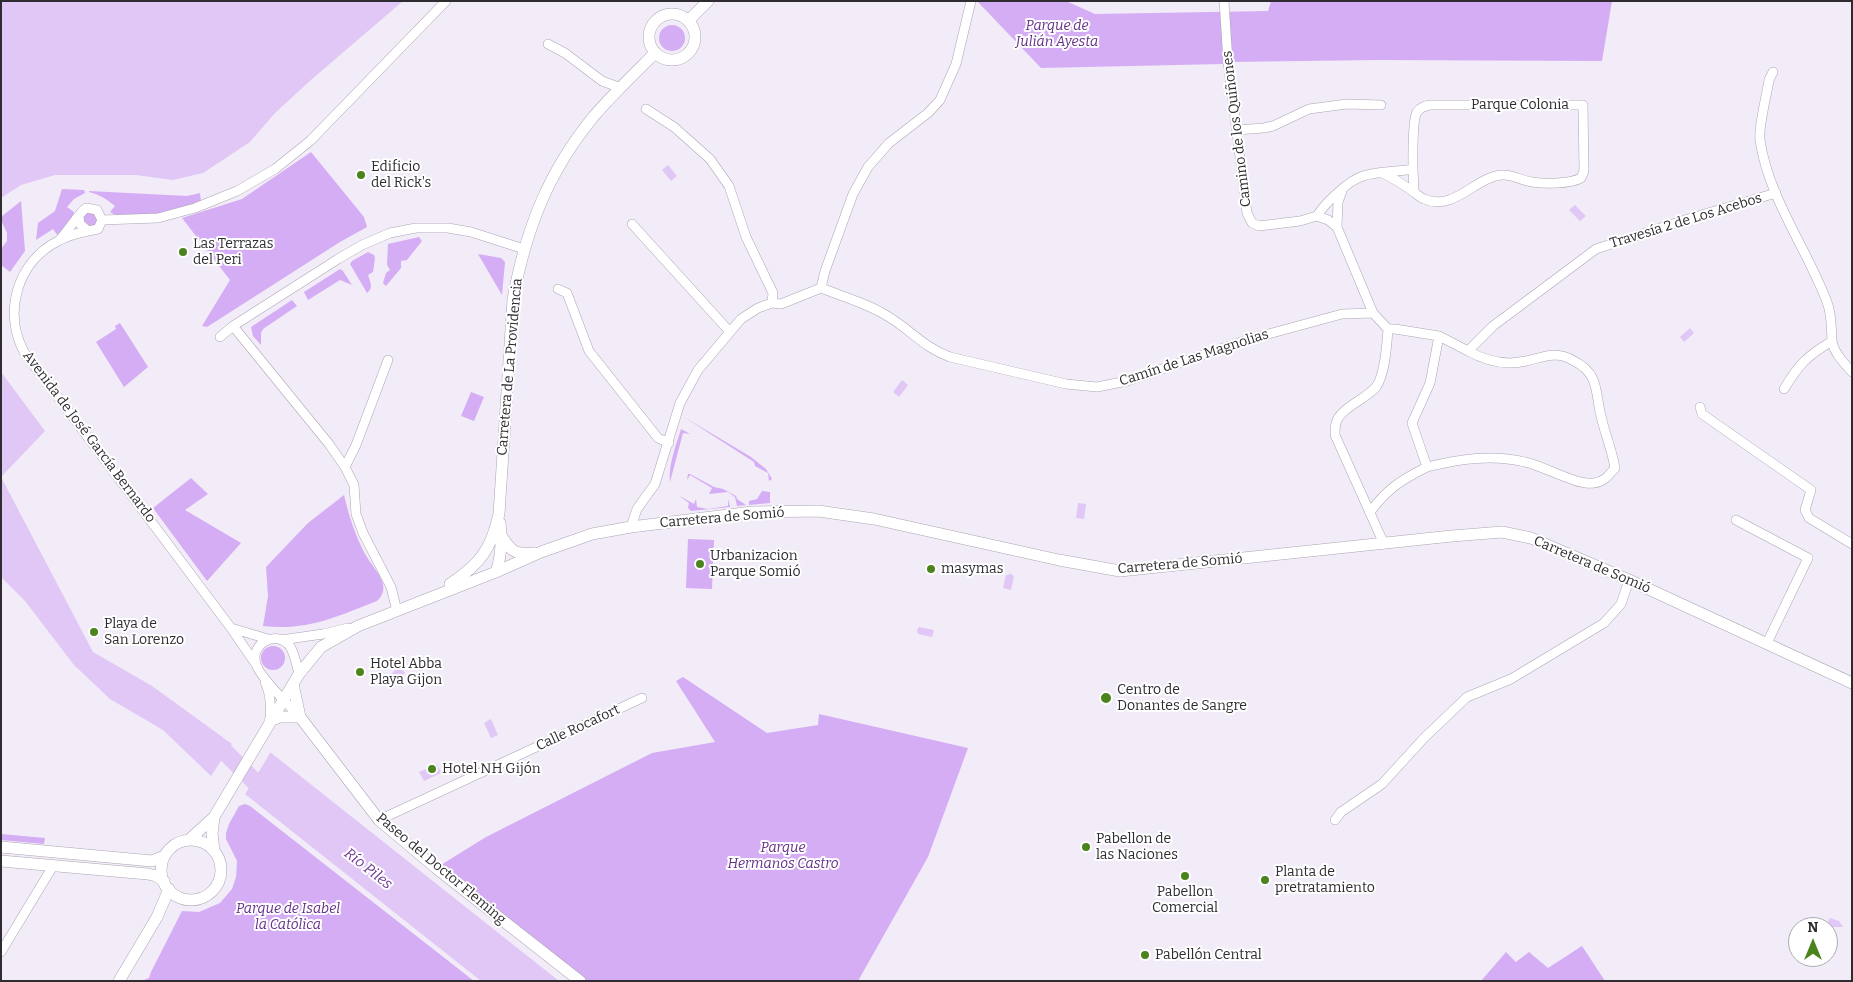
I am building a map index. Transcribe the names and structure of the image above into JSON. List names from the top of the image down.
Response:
{
  "streets": {
    "street": [
      "Parque Colonia",
      "Camino de los Quiñones",
      "Travesía 2 de Los Acebos",
      "Camín de Las Magnolias",
      "Carretera de La Providencia",
      "Avenida de José García Bernardo",
      "Carretera de Somió",
      "Calle Rocafort",
      "Paseo del Doctor Fleming"
    ]
  },
  "crossings": [
    ["Carretera de La Providencia", "Carretera de Somió"],
    ["Calle Rocafort", "Paseo del Doctor Fleming"]
  ],
  "water": ["Río Piles"],
  "parks": ["Parque de Julián Ayesta", "Parque Hermanos Castro", "Parque de Isabel la Católica"],
  "places": [
    "Edificio del Rick's",
    "Las Terrazas del Peri",
    "Urbanizacion Parque Somió",
    "masymas",
    "Playa de San Lorenzo",
    "Hotel Abba Playa Gijon",
    "Centro de Donantes de Sangre",
    "Hotel NH Gijón",
    "Pabellon de las Naciones",
    "Pabellon Comercial",
    "Planta de pretratamiento",
    "Pabellón Central"
  ],
  "north": "top"
}
